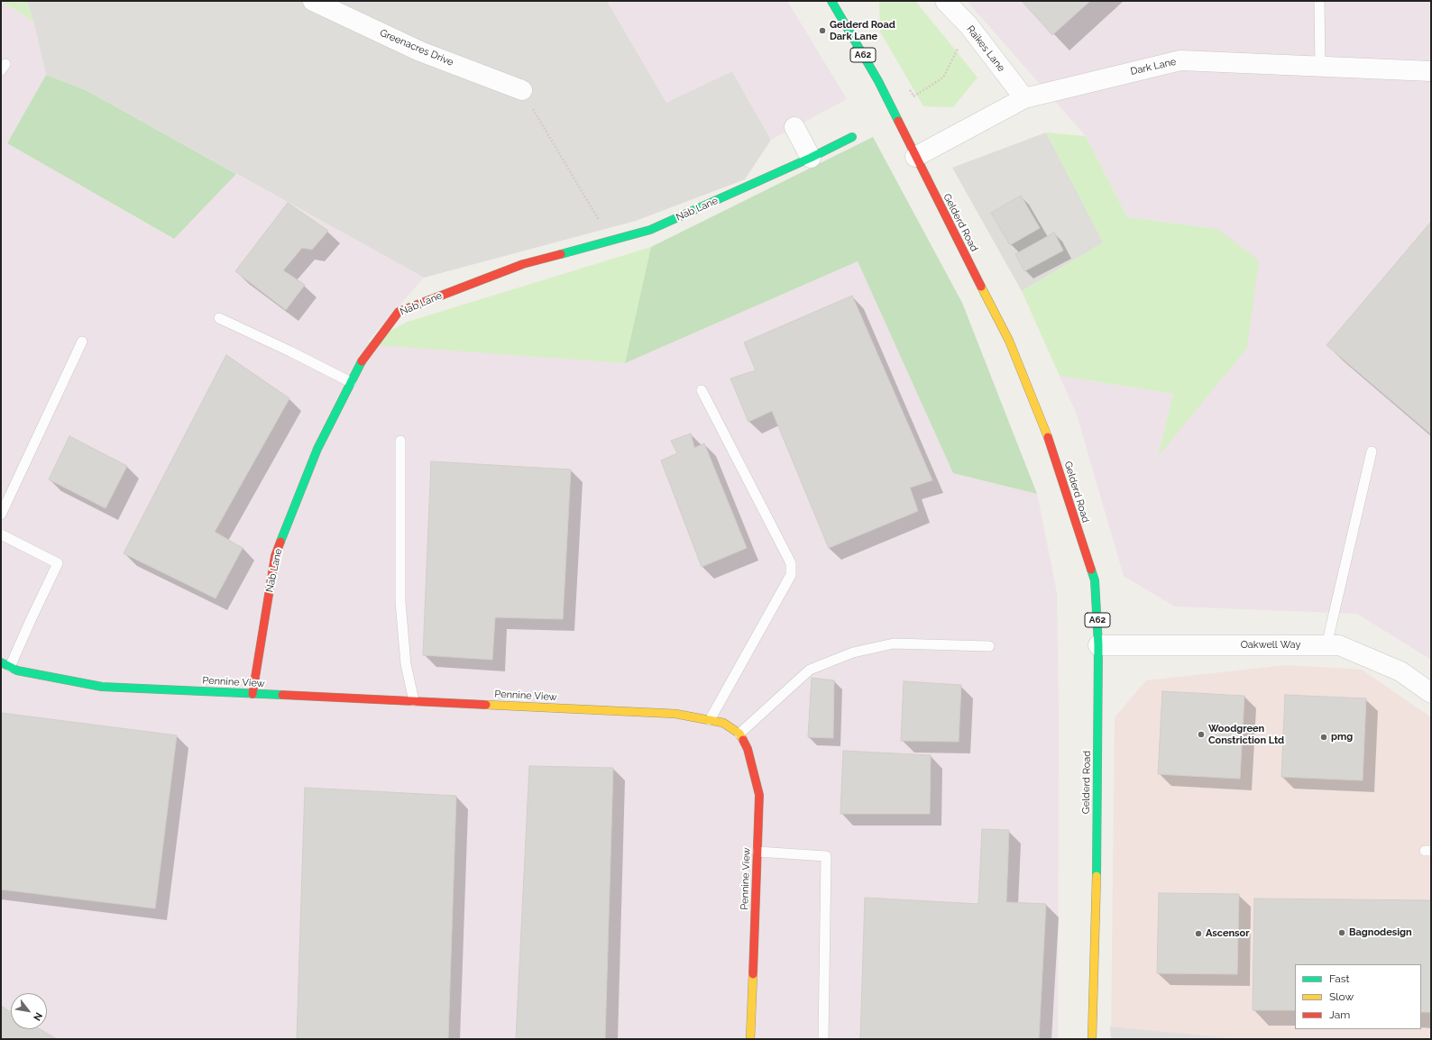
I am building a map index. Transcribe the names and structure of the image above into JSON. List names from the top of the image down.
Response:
{
  "streets": {
    "street": [
      "Greenacres Drive",
      "Raikes Lane",
      "A62",
      "Dark Lane",
      "Nab Lane",
      "Gelderd Road",
      "Oakwell Way",
      "Pennine View"
    ]
  },
  "crossings": [
    ["Raikes Lane", "Dark Lane"],
    ["Dark Lane", "Gelderd Road"],
    ["Nab Lane", "Pennine View"],
    ["Gelderd Road", "Oakwell Way"]
  ],
  "places": [
    "Gelderd Road Dark Lane",
    "Woodgreen Constriction Ltd",
    "pmg",
    "Bagnodesign",
    "Ascensor"
  ],
  "legend": ["Fast", "Slow", "Jam"],
  "north": "bottom right"
}
